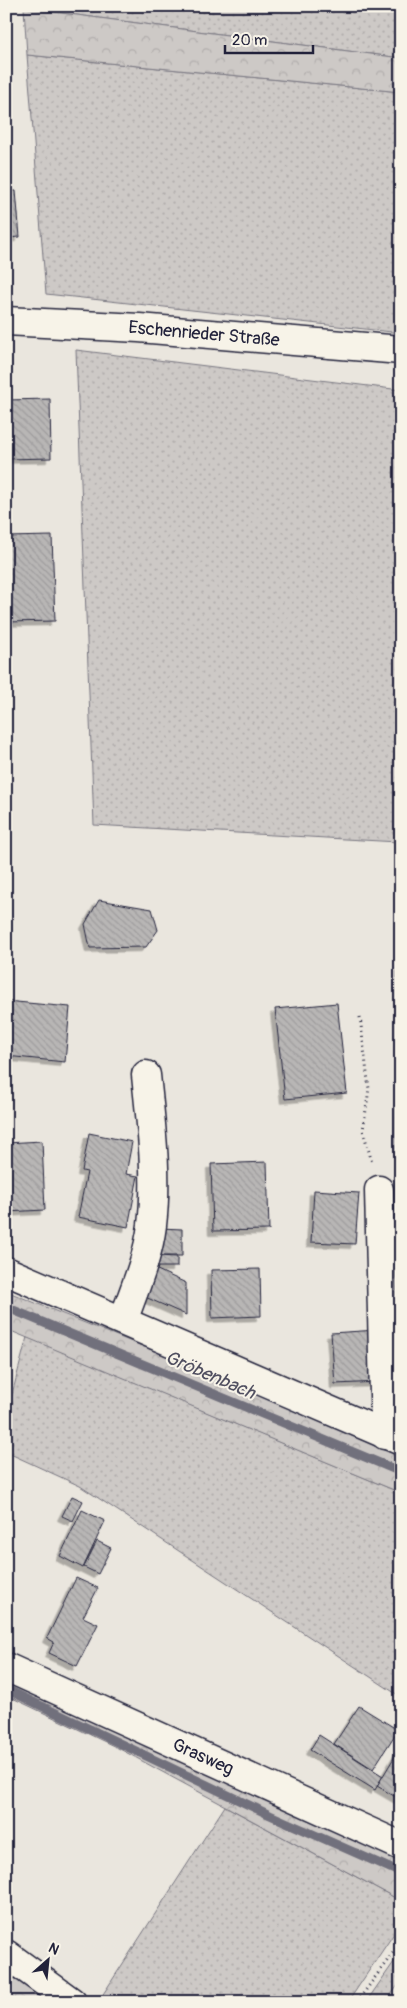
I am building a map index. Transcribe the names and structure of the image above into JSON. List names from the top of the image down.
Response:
{
  "streets": {
    "street": ["Eschenrieder Straße", "Grasweg"]
  },
  "water": ["Gröbenbach"],
  "scale_bar": "20 m",
  "north": "top right"
}
